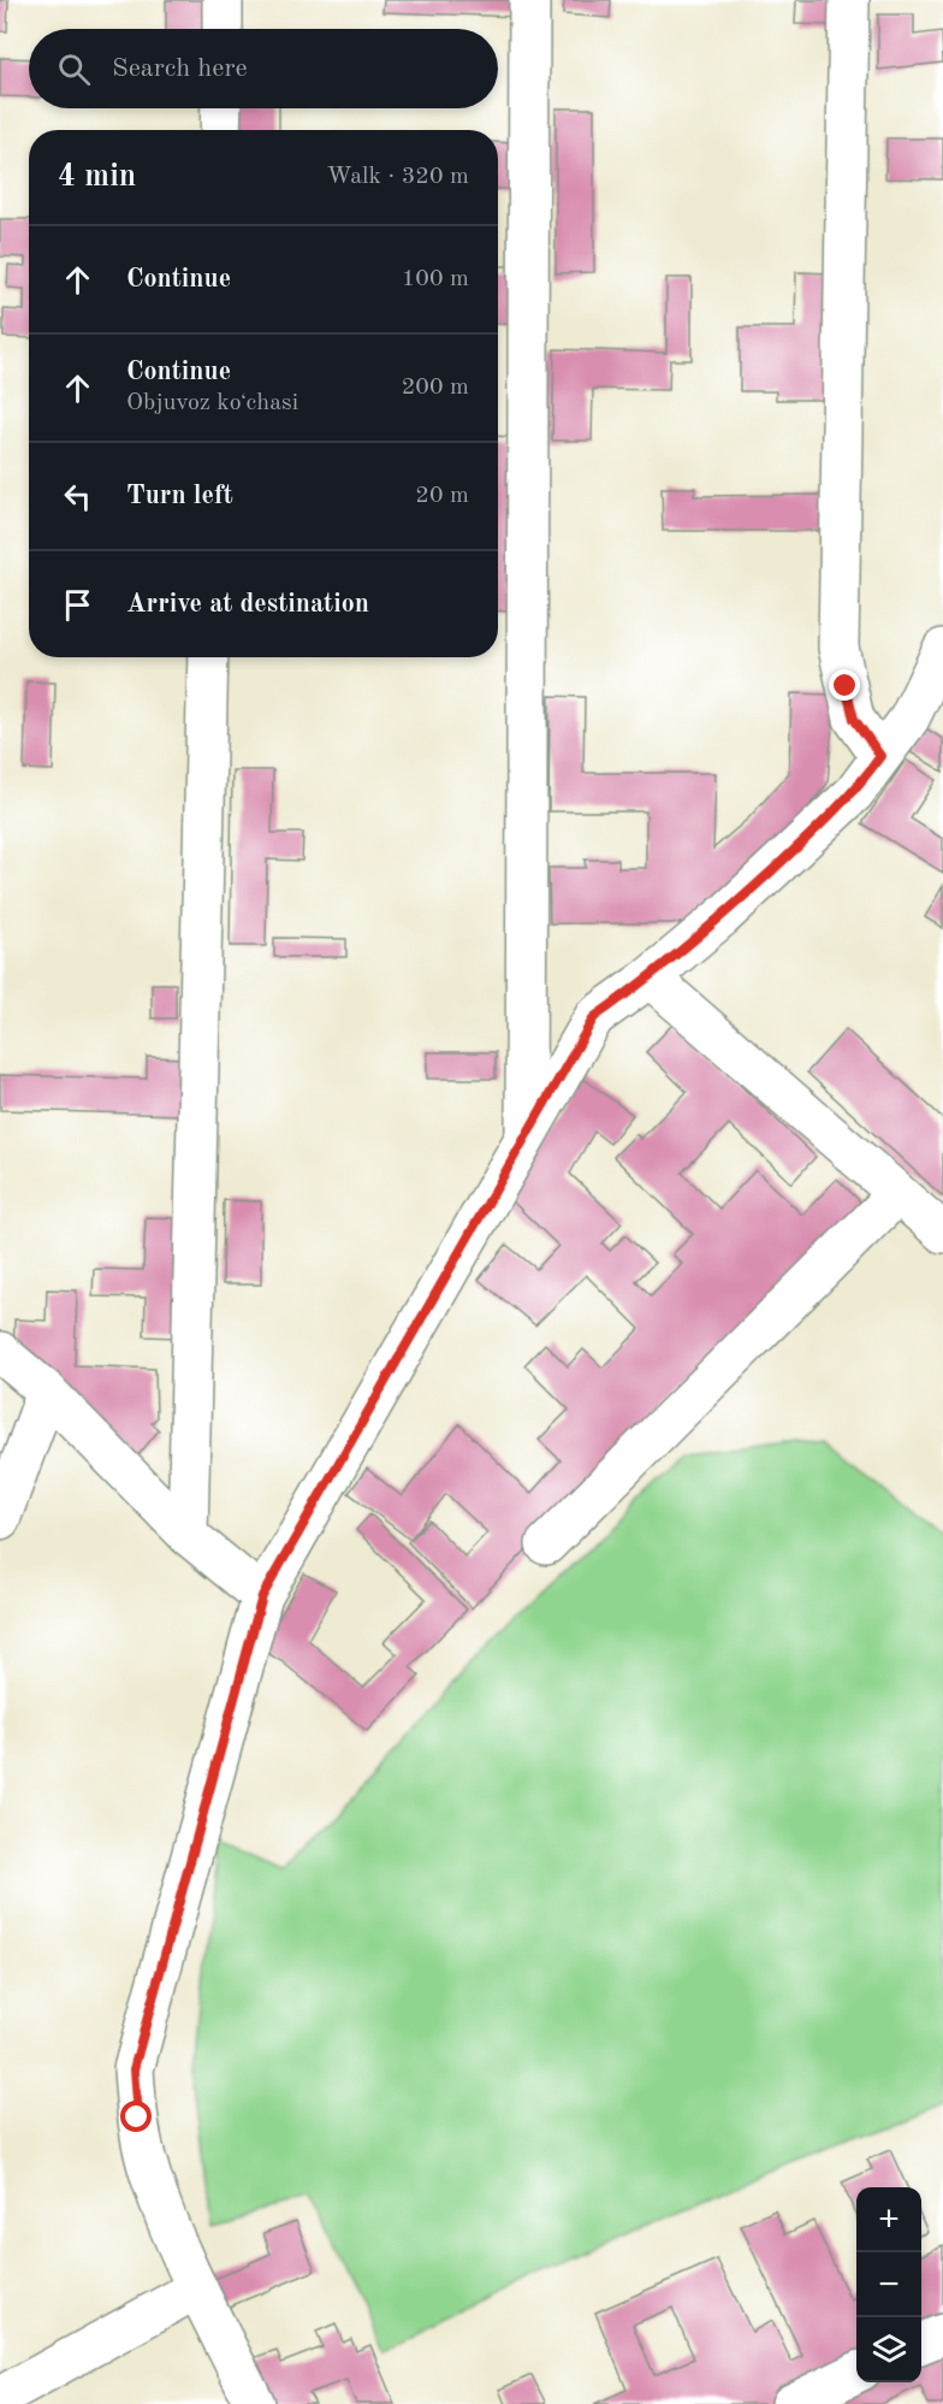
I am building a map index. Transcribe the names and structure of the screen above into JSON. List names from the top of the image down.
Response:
{
  "page": {
    "search": "Search here",
    "heading": ["4 min", "Walk · 320 m"],
    "list": [
      ["Continue", "100 m"],
      ["Continue", "Objuvoz koʻchasi", "200 m"],
      ["Turn left", "20 m"],
      "Arrive at destination"
    ],
    "map_buttons": ["+", "−"]
  }
}
